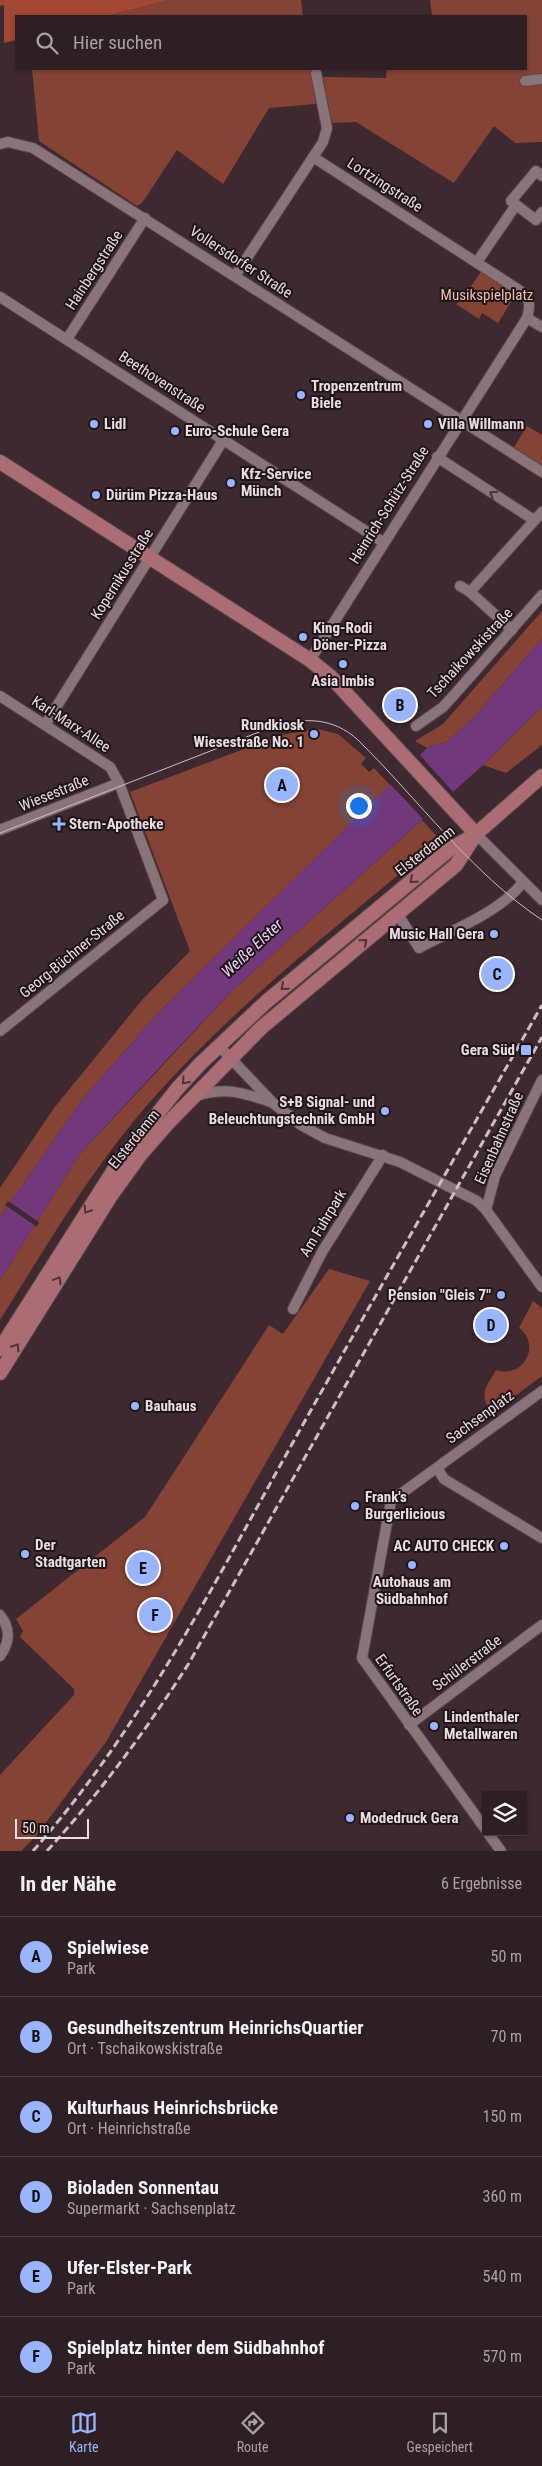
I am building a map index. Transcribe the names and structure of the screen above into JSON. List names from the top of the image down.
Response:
{
  "streets": {
    "main road": ["Elsterdamm"],
    "street": [
      "Lortzingstraße",
      "Vollersdorfer Straße",
      "Hainbergstraße",
      "Beethovenstraße",
      "Heinrich-Schütz-Straße",
      "Kopernikusstraße",
      "Tschaikowskistraße",
      "Karl-Marx-Allee",
      "Wiesestraße",
      "Georg-Büchner-Straße",
      "Eisenbahnstraße",
      "Am Fuhrpark",
      "Sachsenplatz",
      "Schülerstraße",
      "Erfurtstraße"
    ]
  },
  "crossings": [
    ["Lortzingstraße", "Heinrich-Schütz-Straße"],
    ["Vollersdorfer Straße", "Hainbergstraße"],
    ["Vollersdorfer Straße", "Heinrich-Schütz-Straße"],
    ["Hainbergstraße", "Beethovenstraße"],
    ["Beethovenstraße", "Heinrich-Schütz-Straße"],
    ["Beethovenstraße", "Kopernikusstraße"],
    ["Kopernikusstraße", "Karl-Marx-Allee"],
    ["Karl-Marx-Allee", "Wiesestraße"],
    ["Karl-Marx-Allee", "Georg-Büchner-Straße"],
    ["Sachsenplatz", "Erfurtstraße"],
    ["Schülerstraße", "Erfurtstraße"]
  ],
  "water": ["Weiße Elster"],
  "parks": ["Musikspielplatz"],
  "places": {
    "other": [
      "Tropenzentrum Biele",
      "Lidl",
      "Villa Willmann",
      "Euro-Schule Gera",
      "Kfz-Service Münch",
      "Dürüm Pizza-Haus",
      "King-Rodi Döner-Pizza",
      "Asia Imbis",
      "Rundkiosk Wiesestraße No. 1",
      "Music Hall Gera",
      "S+B Signal- und Beleuchtungstechnik GmbH",
      "Pension \"Gleis 7\"",
      "Bauhaus",
      "Frank's Burgerlicious",
      "AC AUTO CHECK",
      "Der Stadtgarten",
      "Autohaus am Südbahnhof",
      "Lindenthaler Metallwaren",
      "Modedruck Gera"
    ],
    "health": ["Stern-Apotheke"],
    "transit": ["Gera Süd"]
  },
  "scale_bar": "50 m",
  "page": {
    "search": "Hier suchen",
    "pins": [
      "B",
      "A",
      "C",
      "D",
      "E",
      "F"
    ],
    "scale": "50 m",
    "heading": ["In der Nähe", "6 Ergebnisse"],
    "list": [
      {
        "mark": "A",
        "name": "Spielwiese",
        "note": "Park",
        "value": "50 m"
      },
      {
        "mark": "B",
        "name": "Gesundheitszentrum HeinrichsQuartier",
        "note": "Ort · Tschaikowskistraße",
        "value": "70 m"
      },
      {
        "mark": "C",
        "name": "Kulturhaus Heinrichsbrücke",
        "note": "Ort · Heinrichstraße",
        "value": "150 m"
      },
      {
        "mark": "D",
        "name": "Bioladen Sonnentau",
        "note": "Supermarkt · Sachsenplatz",
        "value": "360 m"
      },
      {
        "mark": "E",
        "name": "Ufer-Elster-Park",
        "note": "Park",
        "value": "540 m"
      },
      {
        "mark": "F",
        "name": "Spielplatz hinter dem Südbahnhof",
        "note": "Park",
        "value": "570 m"
      }
    ],
    "nav": ["Karte", "Route", "Gespeichert"]
  }
}
